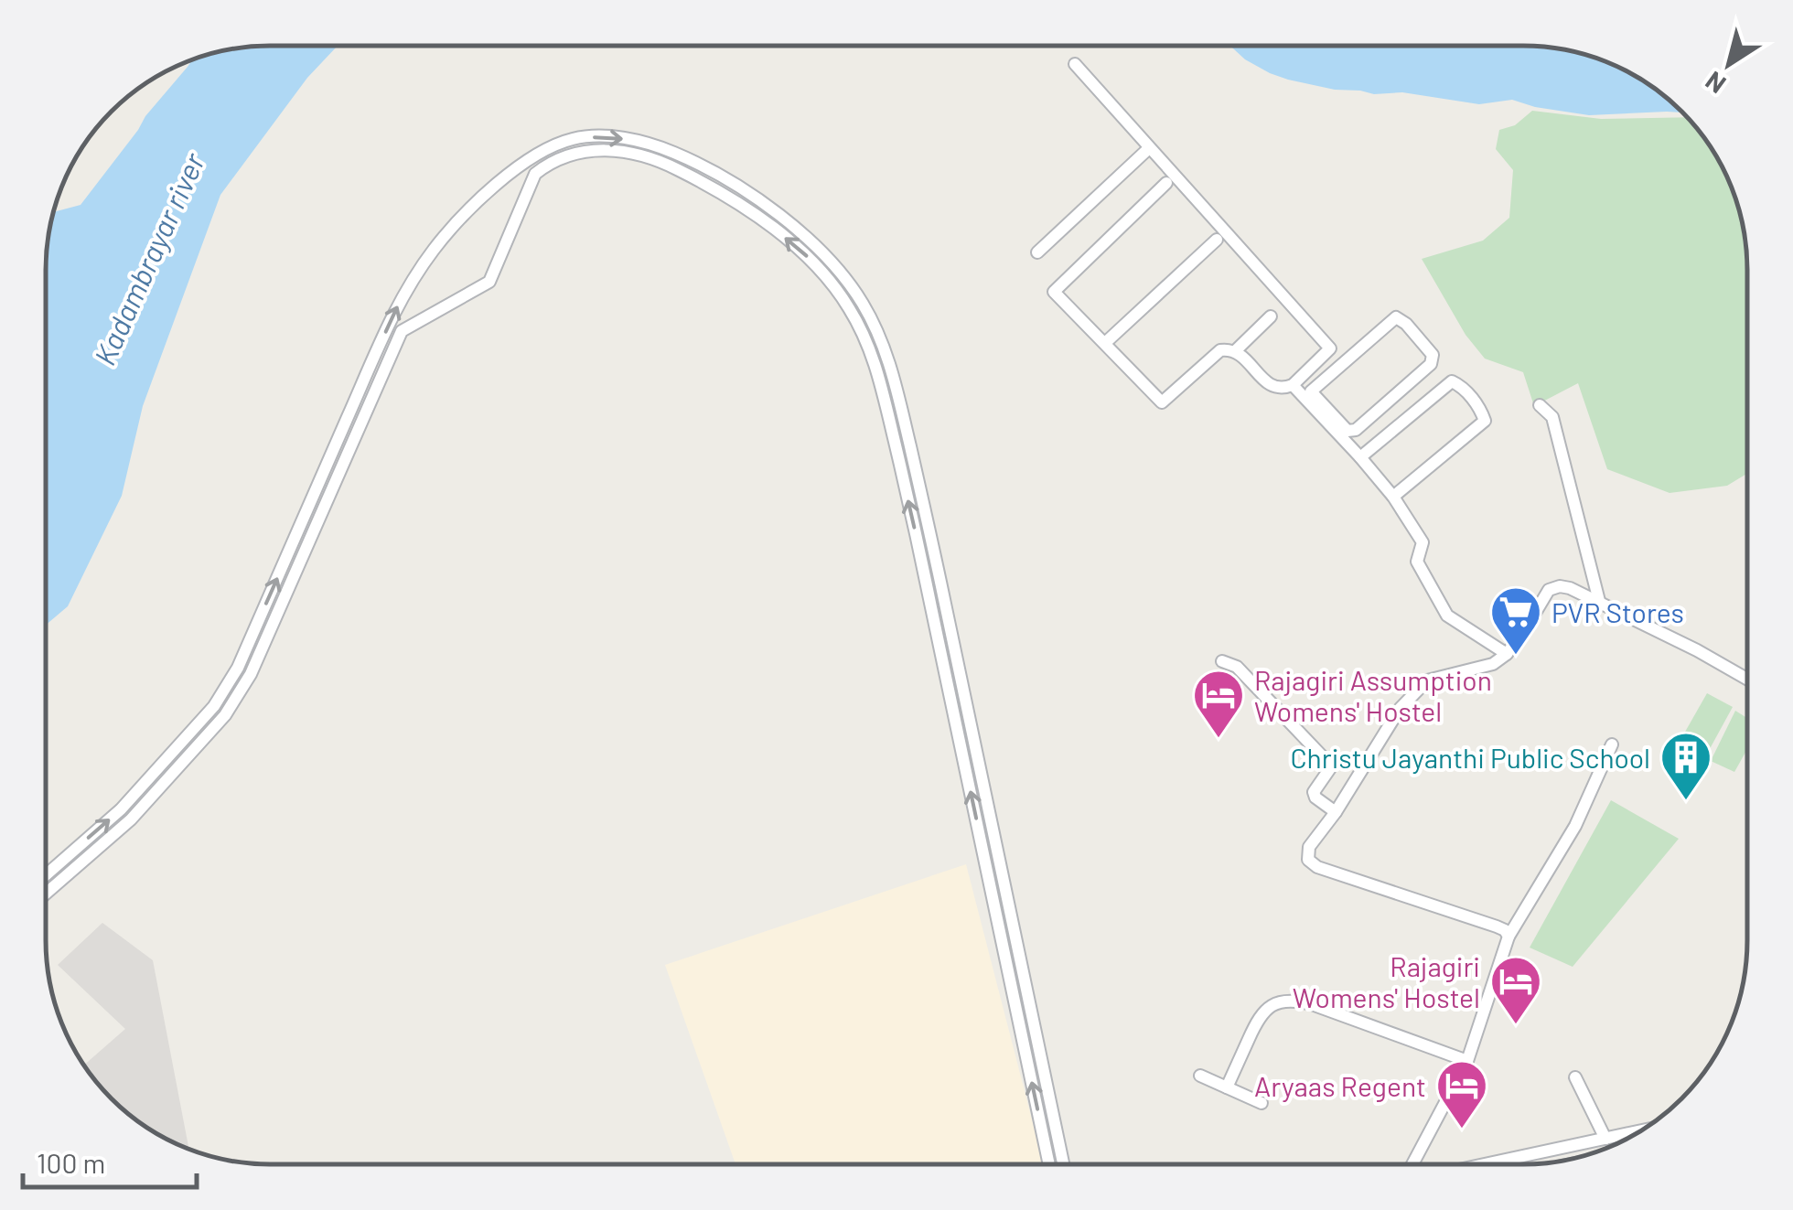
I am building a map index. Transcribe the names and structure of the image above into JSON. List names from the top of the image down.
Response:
{
  "water": ["Kadambrayar river"],
  "places": {
    "supermarket": ["PVR Stores"],
    "hotel": ["Rajagiri Assumption Womens' Hostel", "Rajagiri Womens' Hostel", "Aryaas Regent"],
    "building": ["Christu Jayanthi Public School"]
  },
  "scale_bar": "100 m",
  "north": "bottom left"
}
